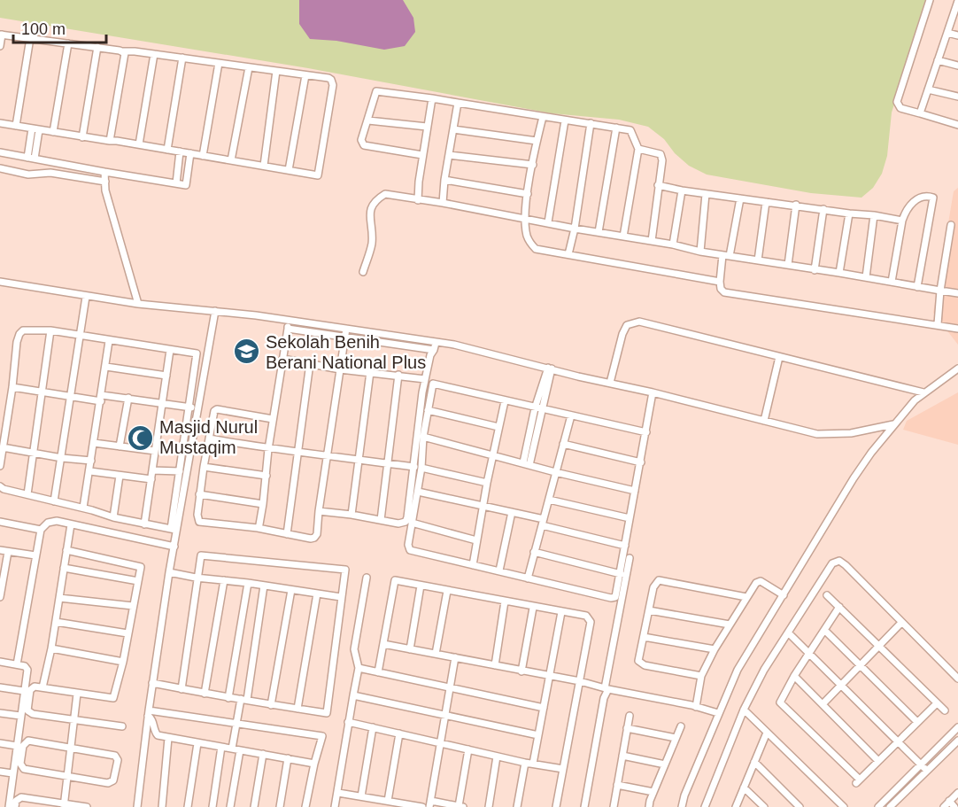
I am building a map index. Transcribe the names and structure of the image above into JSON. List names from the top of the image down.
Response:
{
  "places": {
    "school or university": ["Sekolah Benih Berani National Plus"],
    "mosque": ["Masjid Nurul Mustaqim"]
  },
  "scale_bar": "100 m"
}
